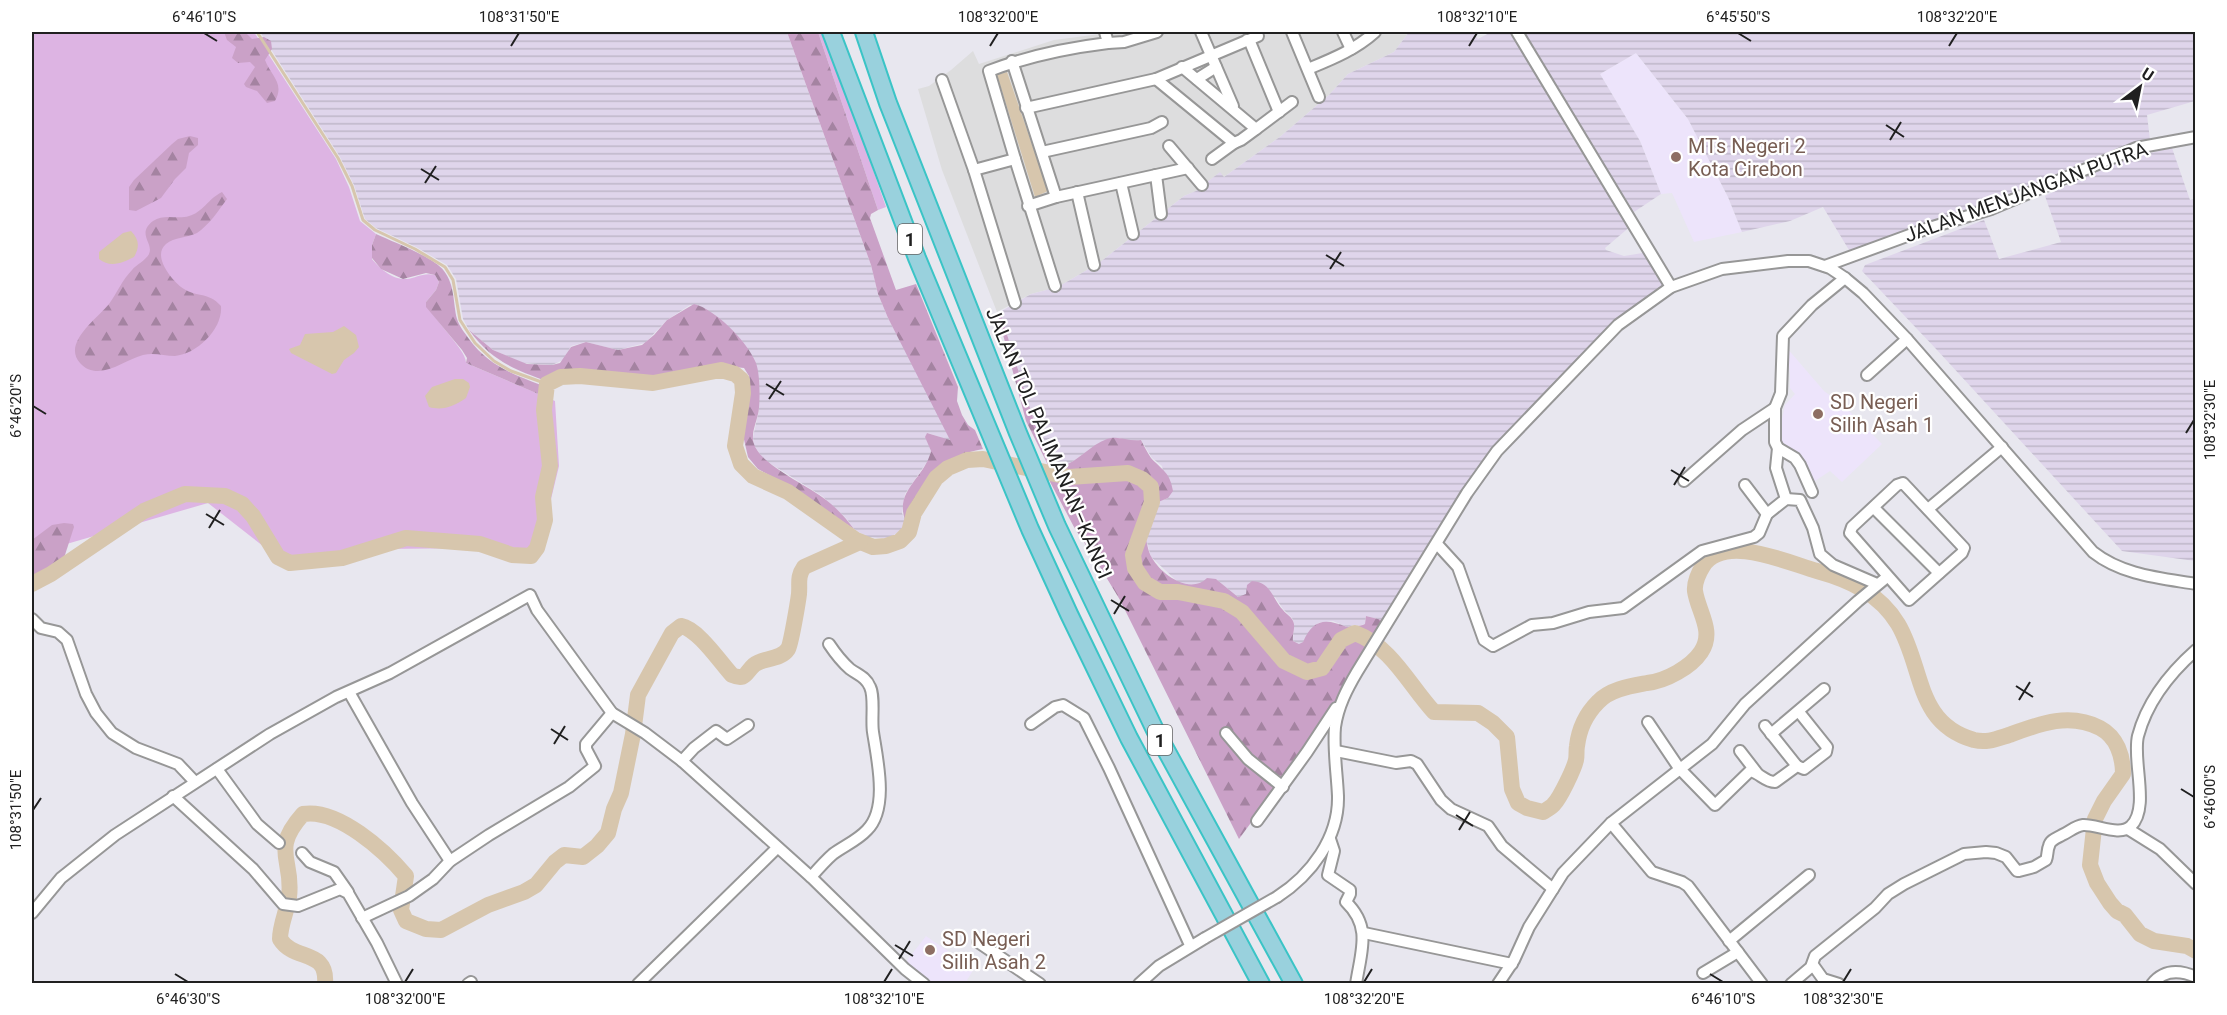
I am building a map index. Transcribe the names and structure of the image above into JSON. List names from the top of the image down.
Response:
{
  "streets": {
    "highway": ["1", "JALAN TOL PALIMANAN–KANCI"],
    "street": ["JALAN MENJANGAN PUTRA"]
  },
  "places": ["MTs Negeri 2 Kota Cirebon", "SD Negeri Silih Asah 1", "SD Negeri Silih Asah 2"],
  "north": "top right",
  "coordinates": [
    "6°46'10\"S",
    "108°31'50\"E",
    "108°32'00\"E",
    "108°32'10\"E",
    "6°45'50\"S",
    "108°32'20\"E",
    "6°46'20\"S",
    "108°32'30\"E",
    "6°46'00\"S",
    "6°46'30\"S"
  ]
}
